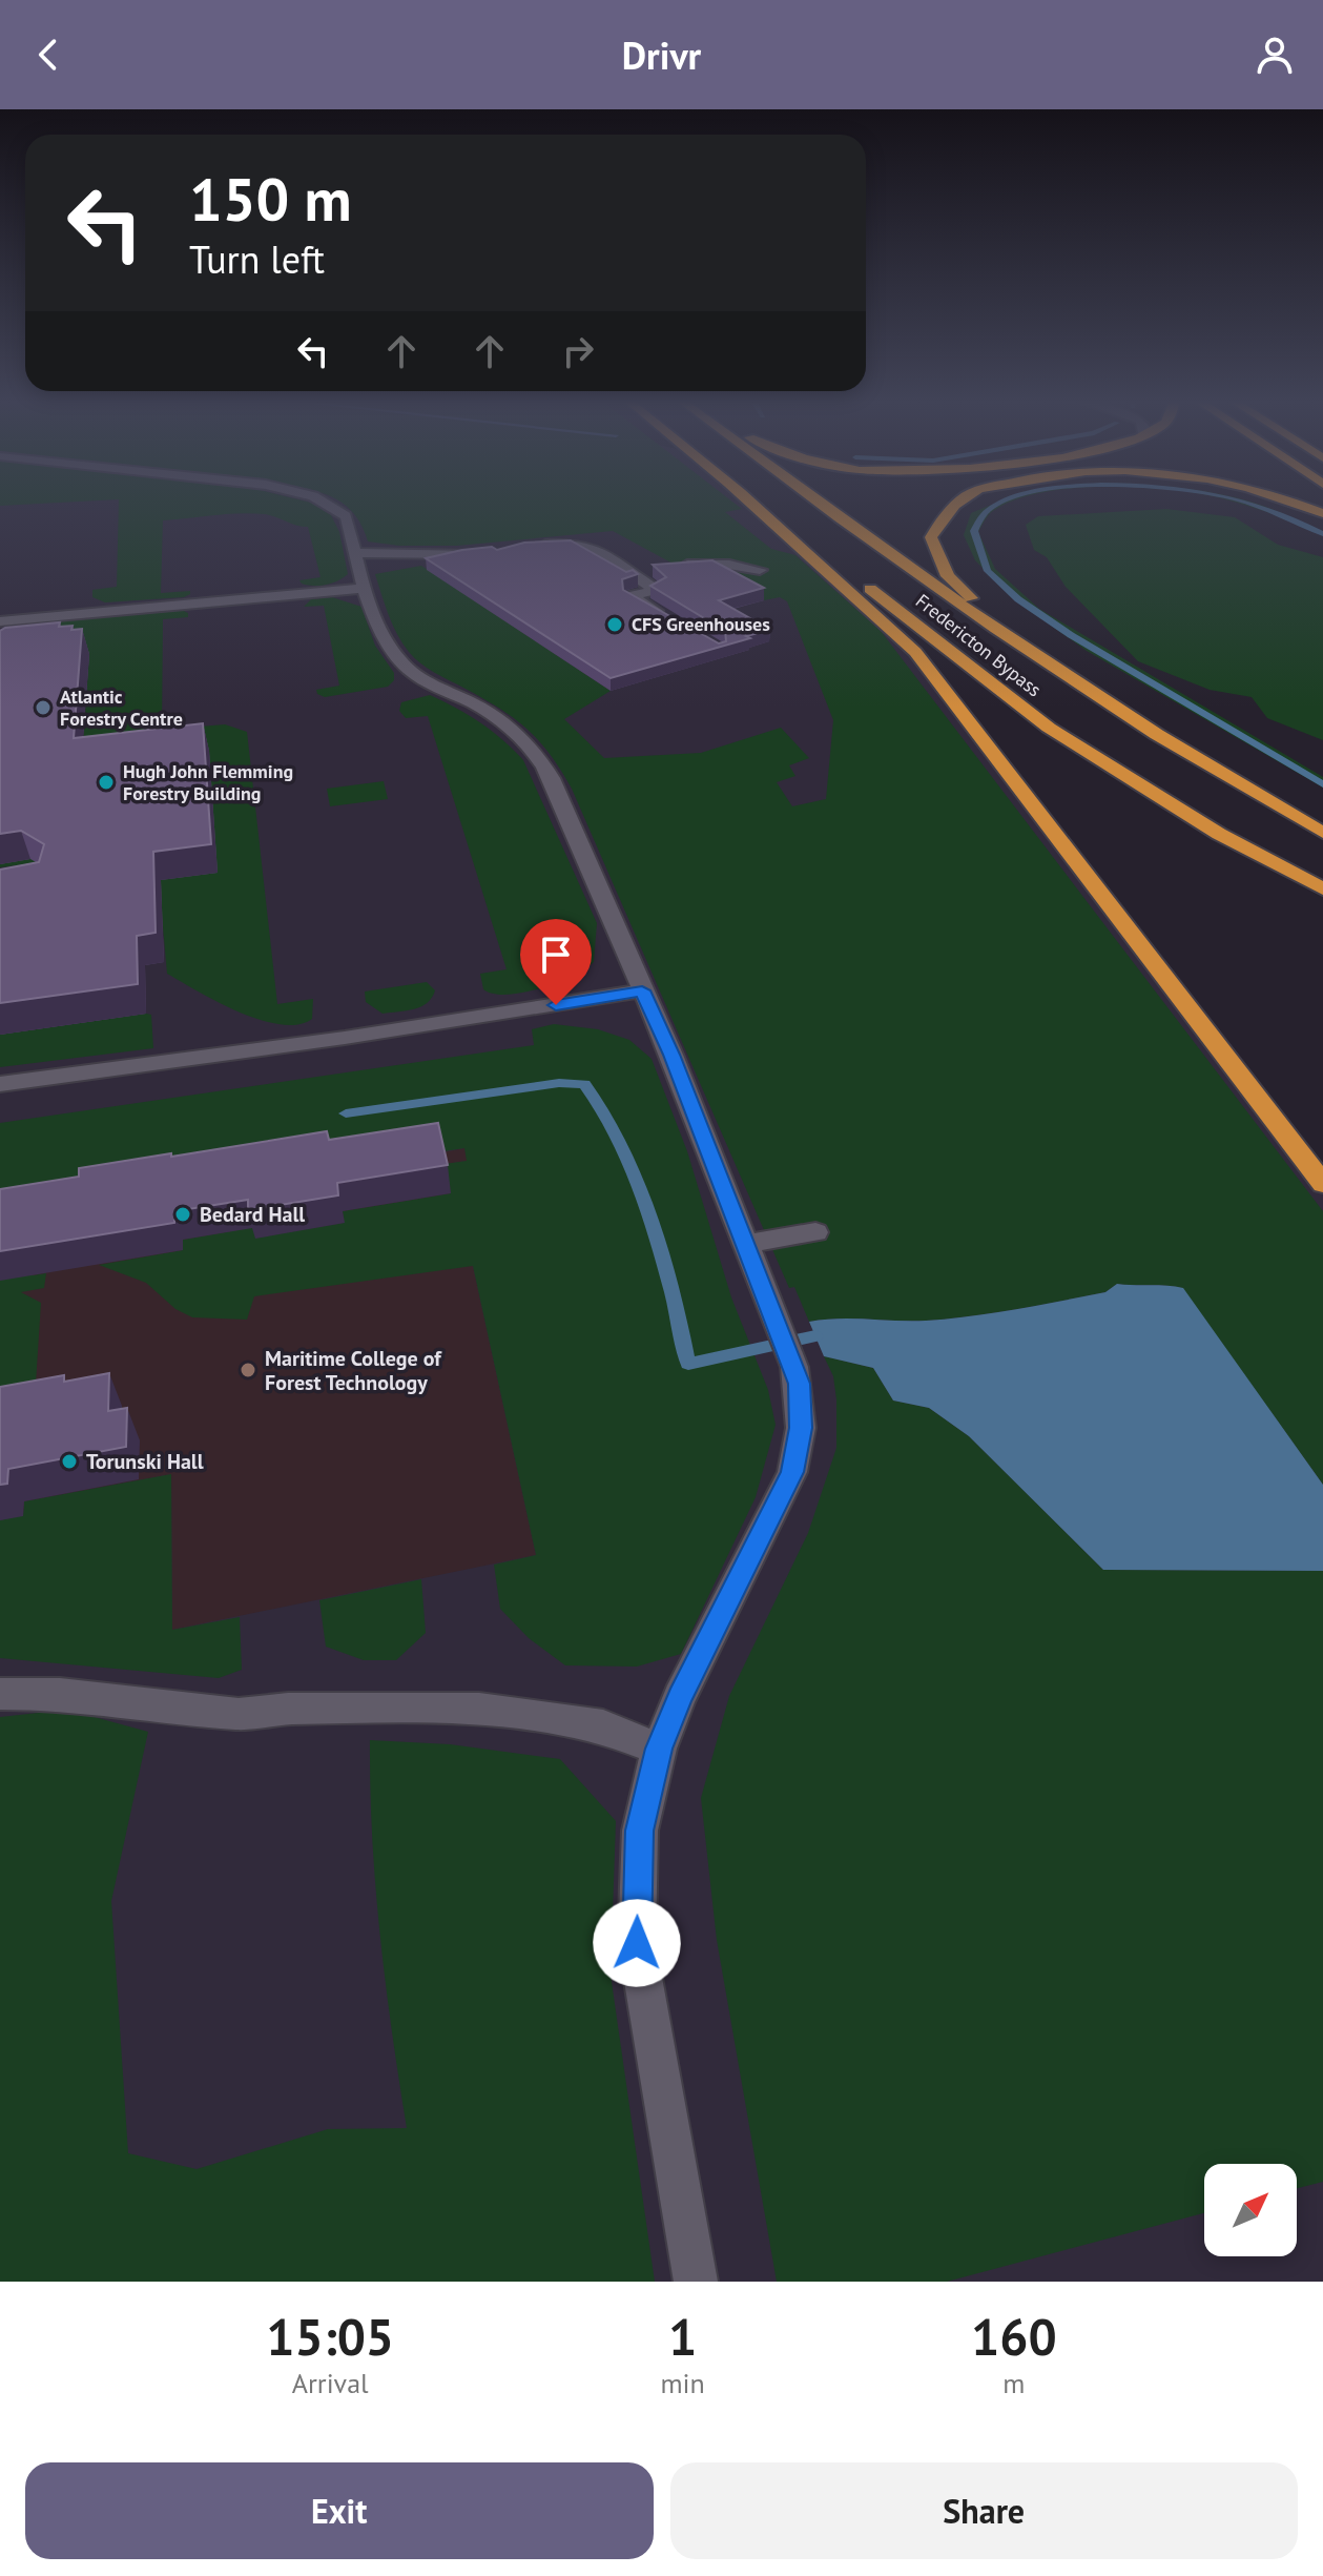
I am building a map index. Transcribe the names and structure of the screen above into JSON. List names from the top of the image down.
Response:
{
  "streets": {
    "highway": ["Fredericton Bypass"]
  },
  "places": [
    "CFS Greenhouses",
    "Atlantic Forestry Centre",
    "Hugh John Flemming Forestry Building",
    "Bedard Hall",
    "Maritime College of Forest Technology",
    "Torunski Hall"
  ],
  "north": "top right",
  "page": {
    "header": "Drivr",
    "turn": ["150 m", "Turn left"],
    "eta": [
      "15:05",
      "Arrival",
      "1",
      "min",
      "160",
      "m"
    ],
    "buttons": ["Exit", "Share"]
  }
}
